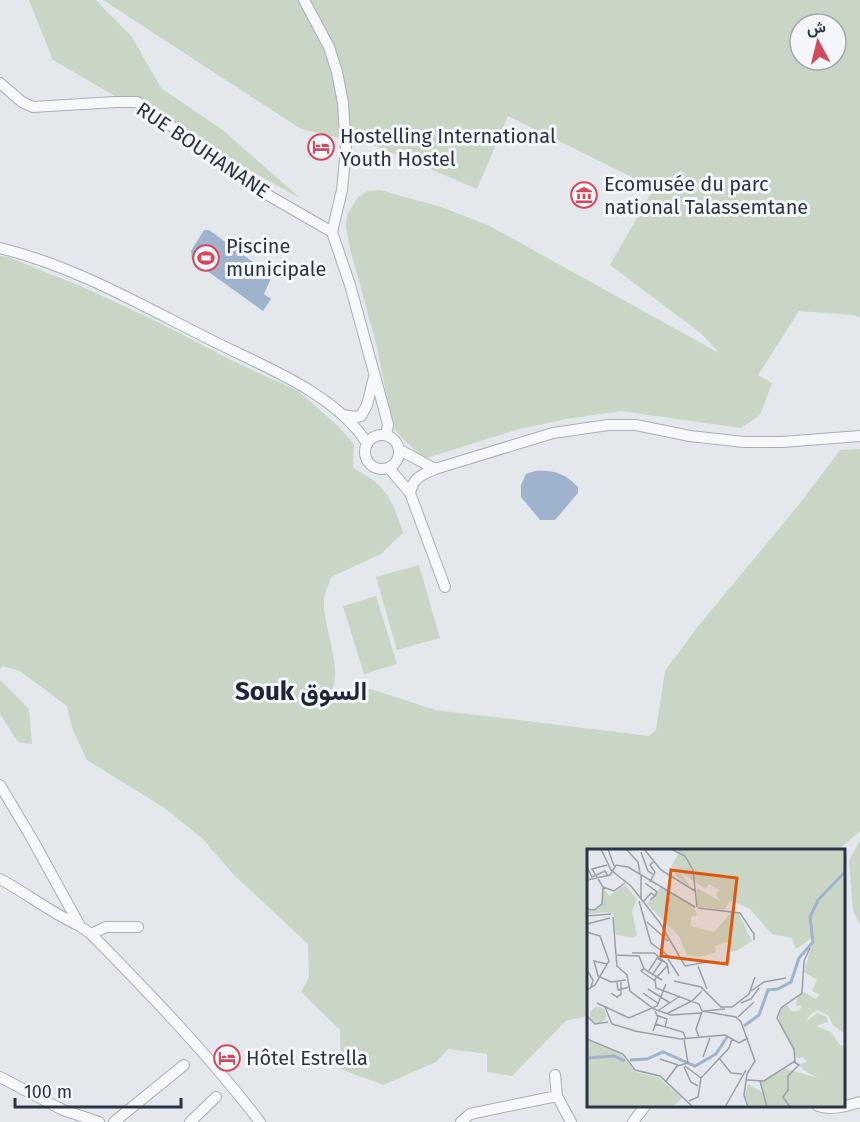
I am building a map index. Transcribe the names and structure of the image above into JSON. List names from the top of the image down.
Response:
{
  "streets": {
    "street": ["RUE BOUHANANE"]
  },
  "districts": ["Souk السوق"],
  "places": {
    "hotel": ["Hostelling International Youth Hostel", "Hôtel Estrella"],
    "museum": ["Ecomusée du parc national Talassemtane"],
    "sports": ["Piscine municipale"]
  },
  "scale_bar": "100 m",
  "north": "top"
}
